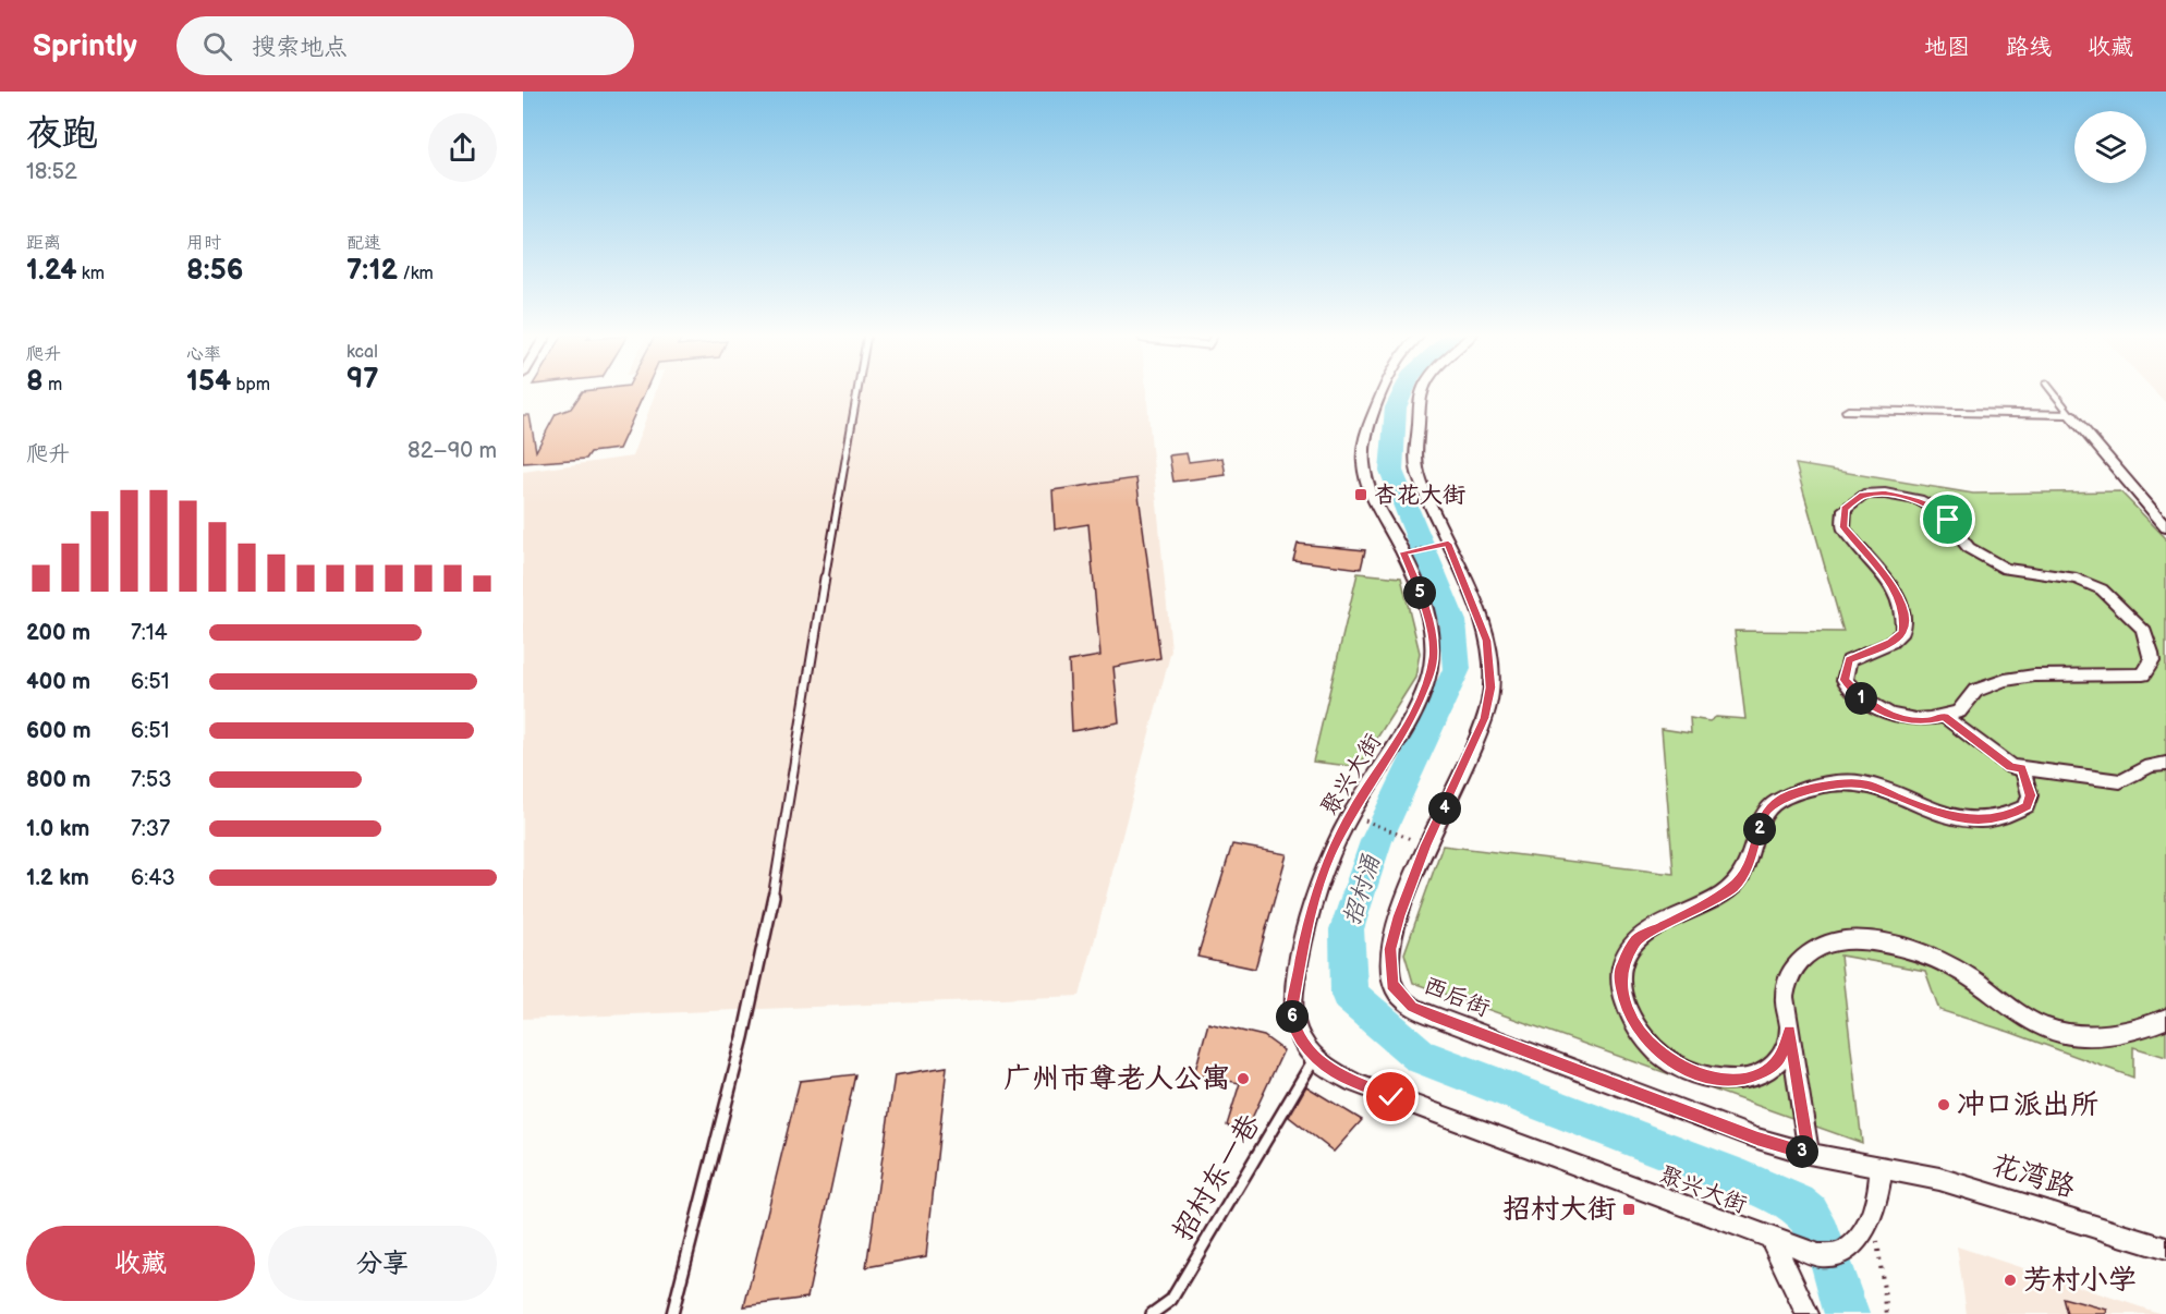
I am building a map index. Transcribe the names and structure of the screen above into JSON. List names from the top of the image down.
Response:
{
  "streets": {
    "street": ["聚兴大街", "西后街", "花湾路"],
    "lane": ["招村东一巷"]
  },
  "crossings": [
    ["聚兴大街", "招村东一巷"],
    ["西后街", "花湾路"]
  ],
  "water": ["招村涌"],
  "places": {
    "transit": ["杏花大街", "招村大街"],
    "other": ["广州市尊老人公寓", "冲口派出所", "芳村小学"]
  },
  "page": {
    "header": "Sprintly",
    "search": "搜索地点",
    "nav": ["地图", "路线", "收藏"],
    "heading": ["夜跑", "18:52"],
    "stats": [
      ["距离", "1.24 km"],
      ["用时", "8:56"],
      ["配速", "7:12 /km"],
      ["爬升", "8 m"],
      ["心率", "154 bpm"],
      ["kcal", "97"]
    ],
    "chart": ["爬升", "82–90 m"],
    "pins": [
      "5",
      "1",
      "4",
      "2",
      "6",
      "3"
    ],
    "list": [
      {
        "name": "200 m",
        "note": "7:14"
      },
      {
        "name": "400 m",
        "note": "6:51"
      },
      {
        "name": "600 m",
        "note": "6:51"
      },
      {
        "name": "800 m",
        "note": "7:53"
      },
      {
        "name": "1.0 km",
        "note": "7:37"
      },
      {
        "name": "1.2 km",
        "note": "6:43"
      }
    ],
    "buttons": ["收藏", "分享"]
  }
}
